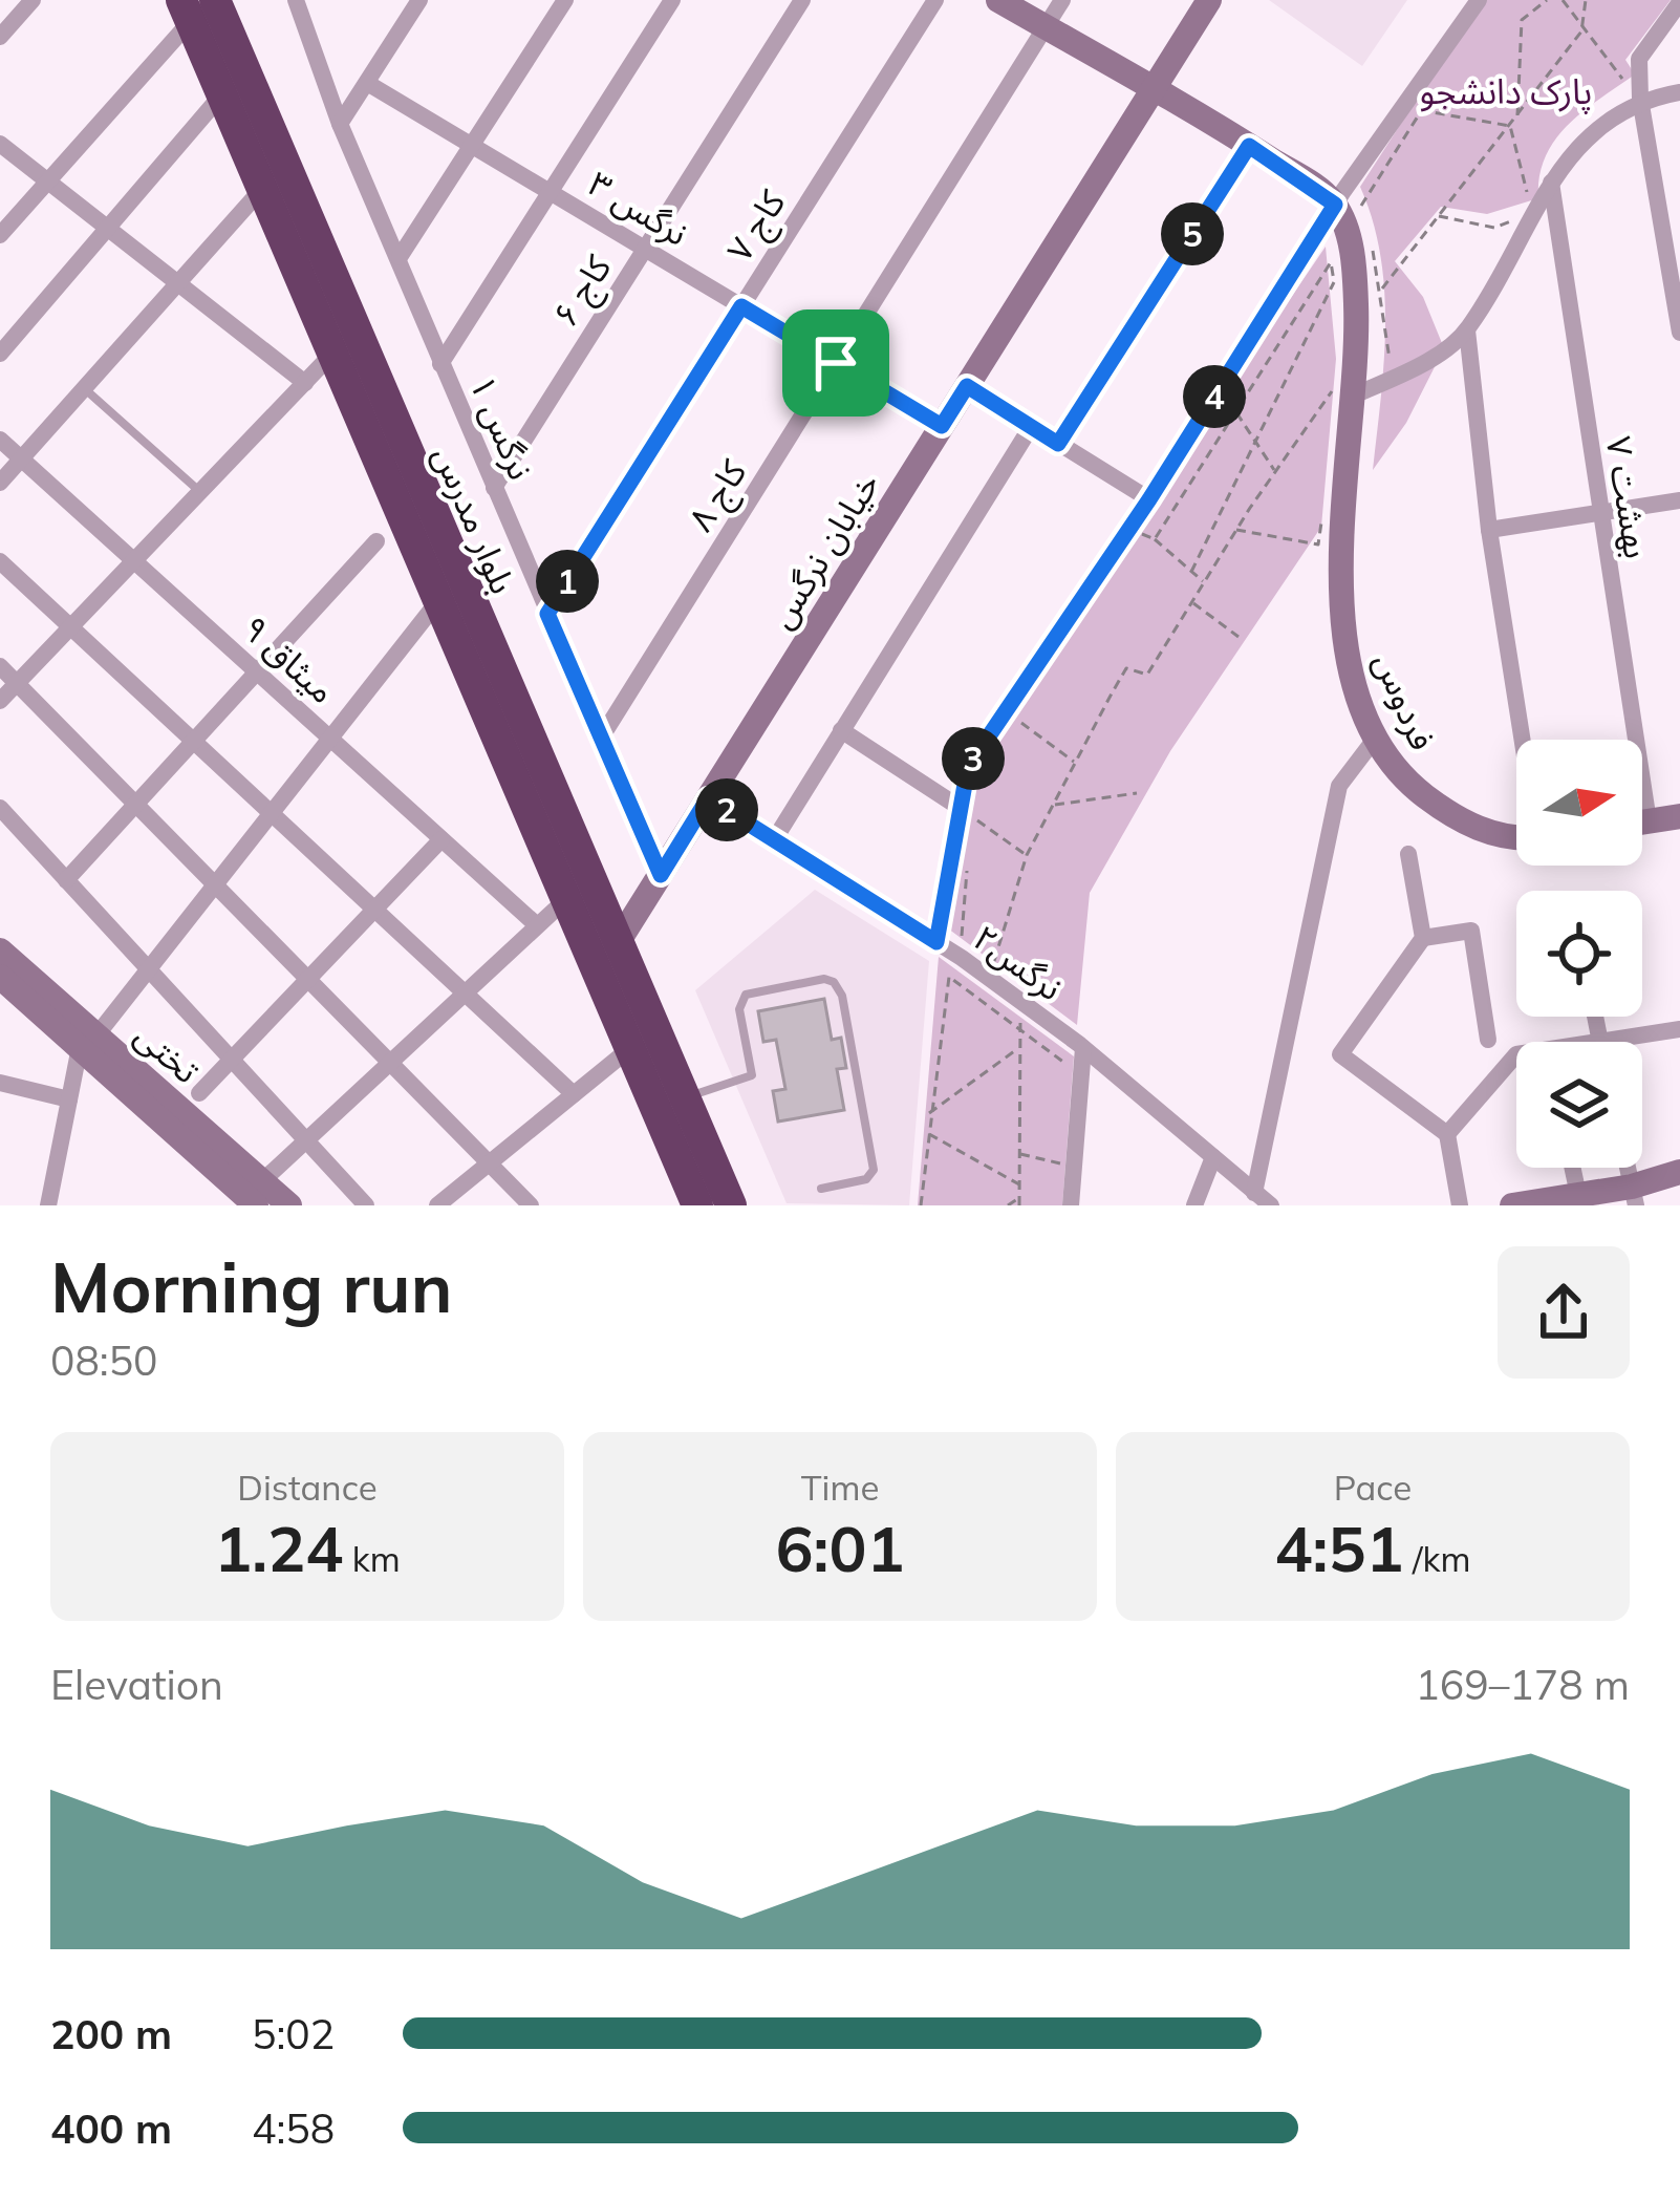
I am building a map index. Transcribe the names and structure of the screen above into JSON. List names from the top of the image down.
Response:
{
  "streets": {
    "highway": ["بلوار مدرس"],
    "street": [
      "نرگس ۳",
      "کاج ۷",
      "کاج ۶",
      "نرگس ۱",
      "کاج ۸",
      "بهشت ۷",
      "خیابان نرگس",
      "میثاق ۹",
      "فردوس",
      "نرگس۲",
      "تختی"
    ]
  },
  "crossings": [
    ["نرگس ۳", "کاج ۷"],
    ["نرگس ۳", "کاج ۶"],
    ["نرگس ۳", "کاج ۸"],
    ["نرگس ۳", "خیابان نرگس"],
    ["کاج ۷", "نرگس ۱"],
    ["کاج ۶", "نرگس ۱"],
    ["نرگس ۱", "کاج ۸"],
    ["نرگس ۱", "خیابان نرگس"],
    ["بلوار مدرس", "خیابان نرگس"],
    ["خیابان نرگس", "نرگس۲"]
  ],
  "parks": ["پارک دانشجو"],
  "north": "right",
  "page": {
    "pins": [
      "5",
      "4",
      "1",
      "3",
      "2"
    ],
    "heading": ["Morning run", "08:50"],
    "stats": [
      ["Distance", "1.24 km"],
      ["Time", "6:01"],
      ["Pace", "4:51 /km"]
    ],
    "chart": ["Elevation", "169–178 m"],
    "list": [
      {
        "name": "200 m",
        "note": "5:02"
      },
      {
        "name": "400 m",
        "note": "4:58"
      }
    ]
  }
}
